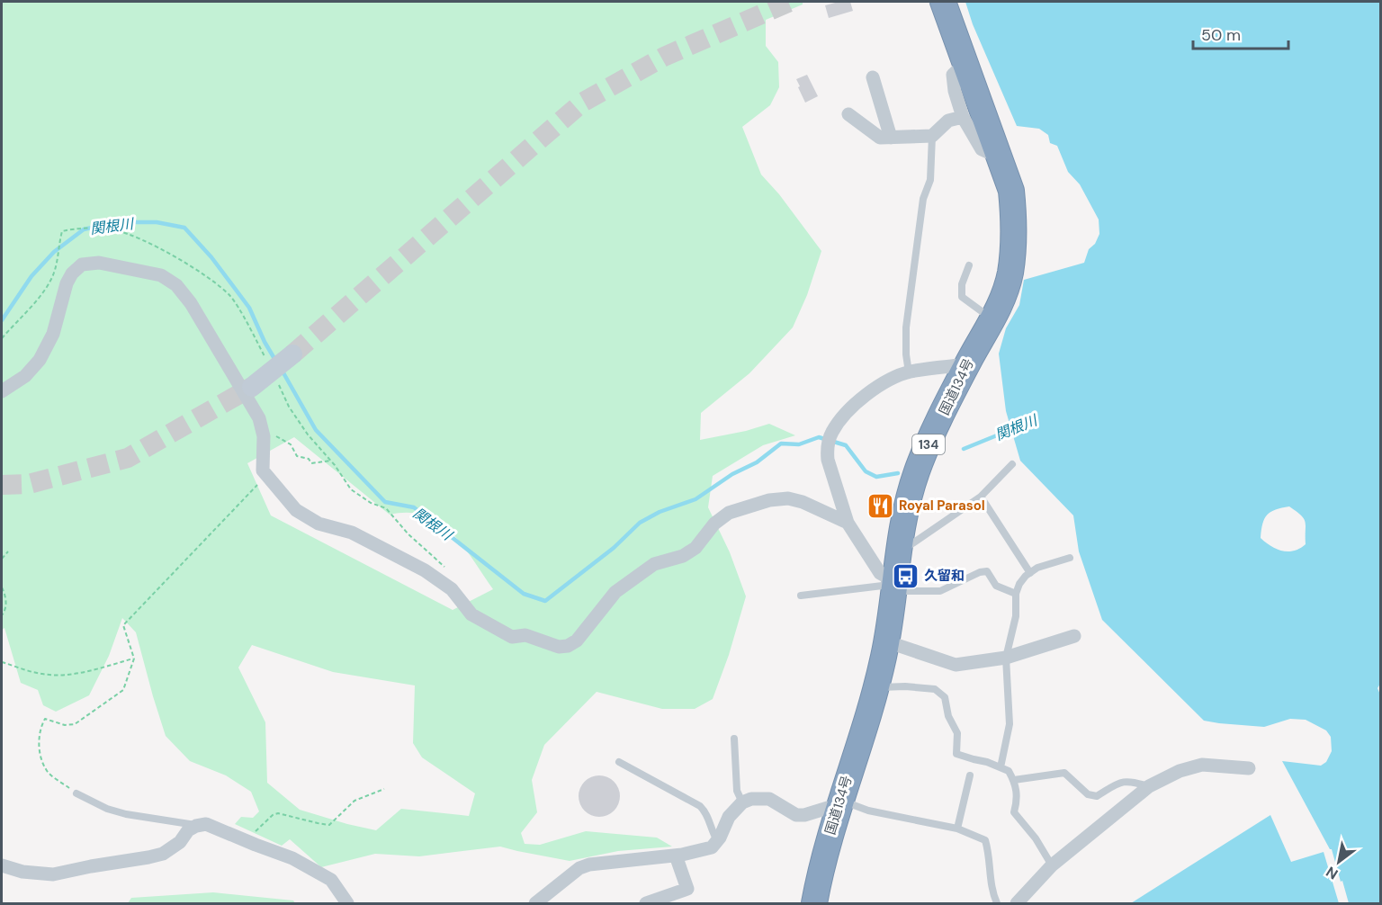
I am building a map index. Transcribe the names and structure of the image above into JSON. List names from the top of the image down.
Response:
{
  "streets": {
    "highway": ["国道134号", "134"]
  },
  "water": ["関根川"],
  "places": {
    "restaurant": ["Royal Parasol"],
    "bus stop": ["久留和"]
  },
  "scale_bar": "50 m",
  "north": "bottom left"
}
